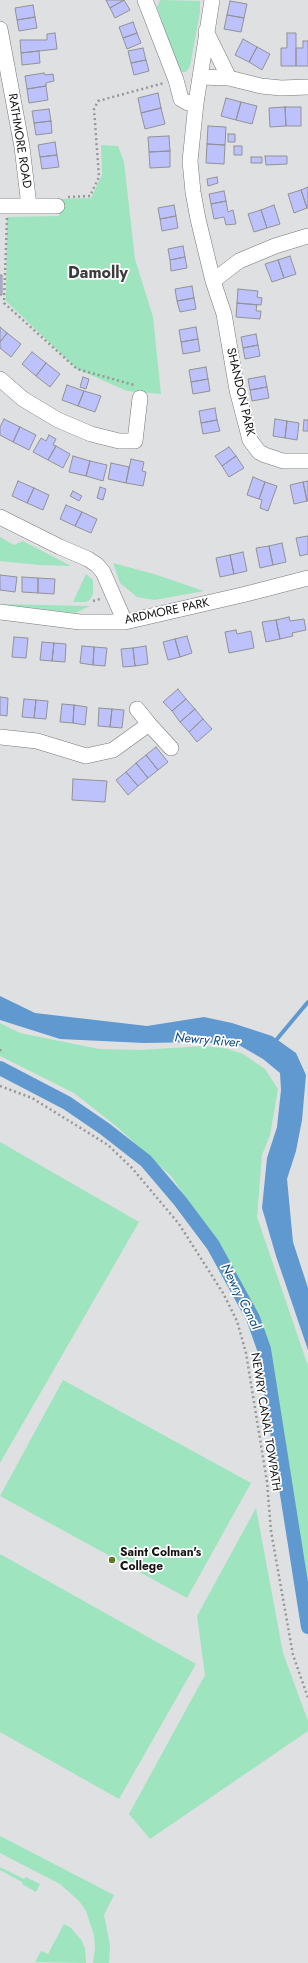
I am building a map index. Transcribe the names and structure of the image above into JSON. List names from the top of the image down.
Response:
{
  "streets": {
    "street": ["RATHMORE ROAD", "SHANDON PARK", "ARDMORE PARK"],
    "path": ["NEWRY CANAL TOWPATH"]
  },
  "districts": ["Damolly"],
  "water": ["Newry River", "Newry Canal"],
  "places": ["Saint Colman's College"]
}
